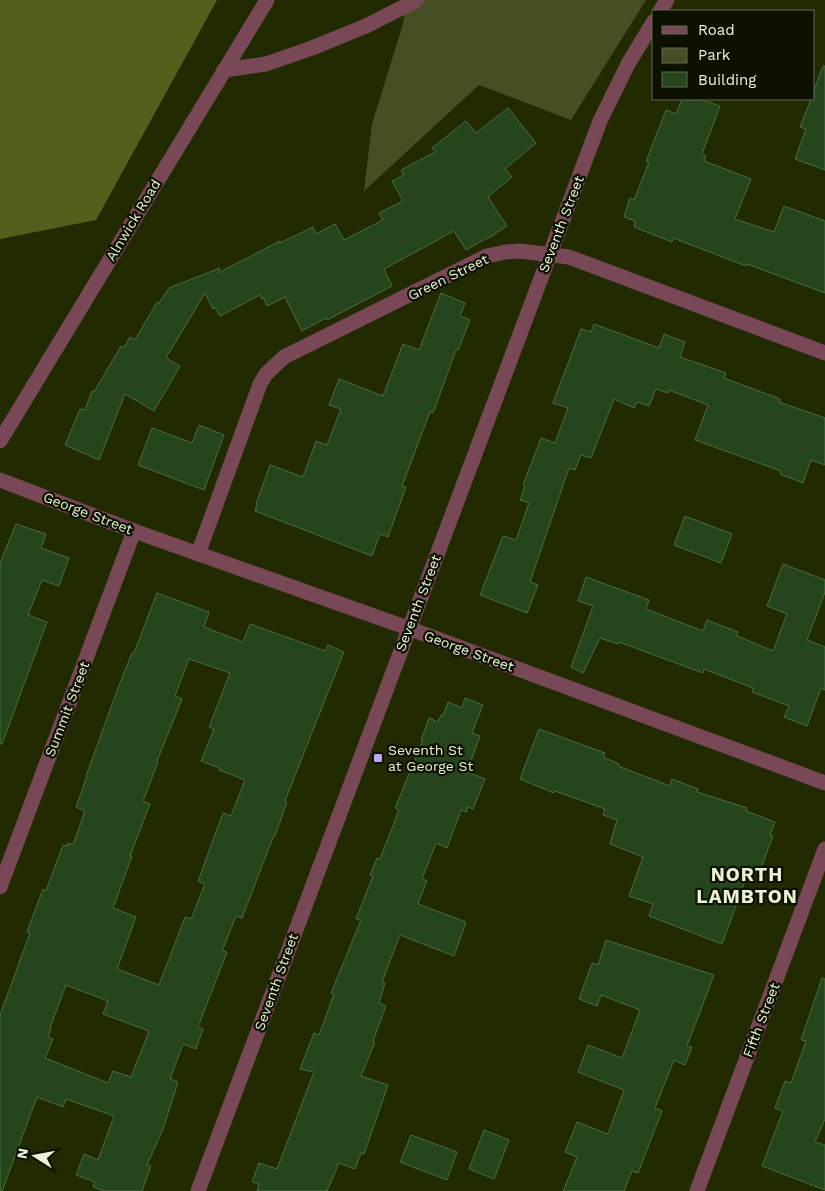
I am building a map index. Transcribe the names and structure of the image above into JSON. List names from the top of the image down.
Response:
{
  "streets": {
    "street": [
      "Alnwick Road",
      "Seventh Street",
      "Green Street",
      "George Street",
      "Summit Street",
      "Fifth Street"
    ]
  },
  "crossings": [
    ["Seventh Street", "Green Street"],
    ["Seventh Street", "George Street"],
    ["Green Street", "George Street"],
    ["George Street", "Summit Street"]
  ],
  "districts": ["NORTH LAMBTON"],
  "places": {
    "transit": ["Seventh St at George St"]
  },
  "legend": ["Road", "Park", "Building"],
  "north": "left"
}
